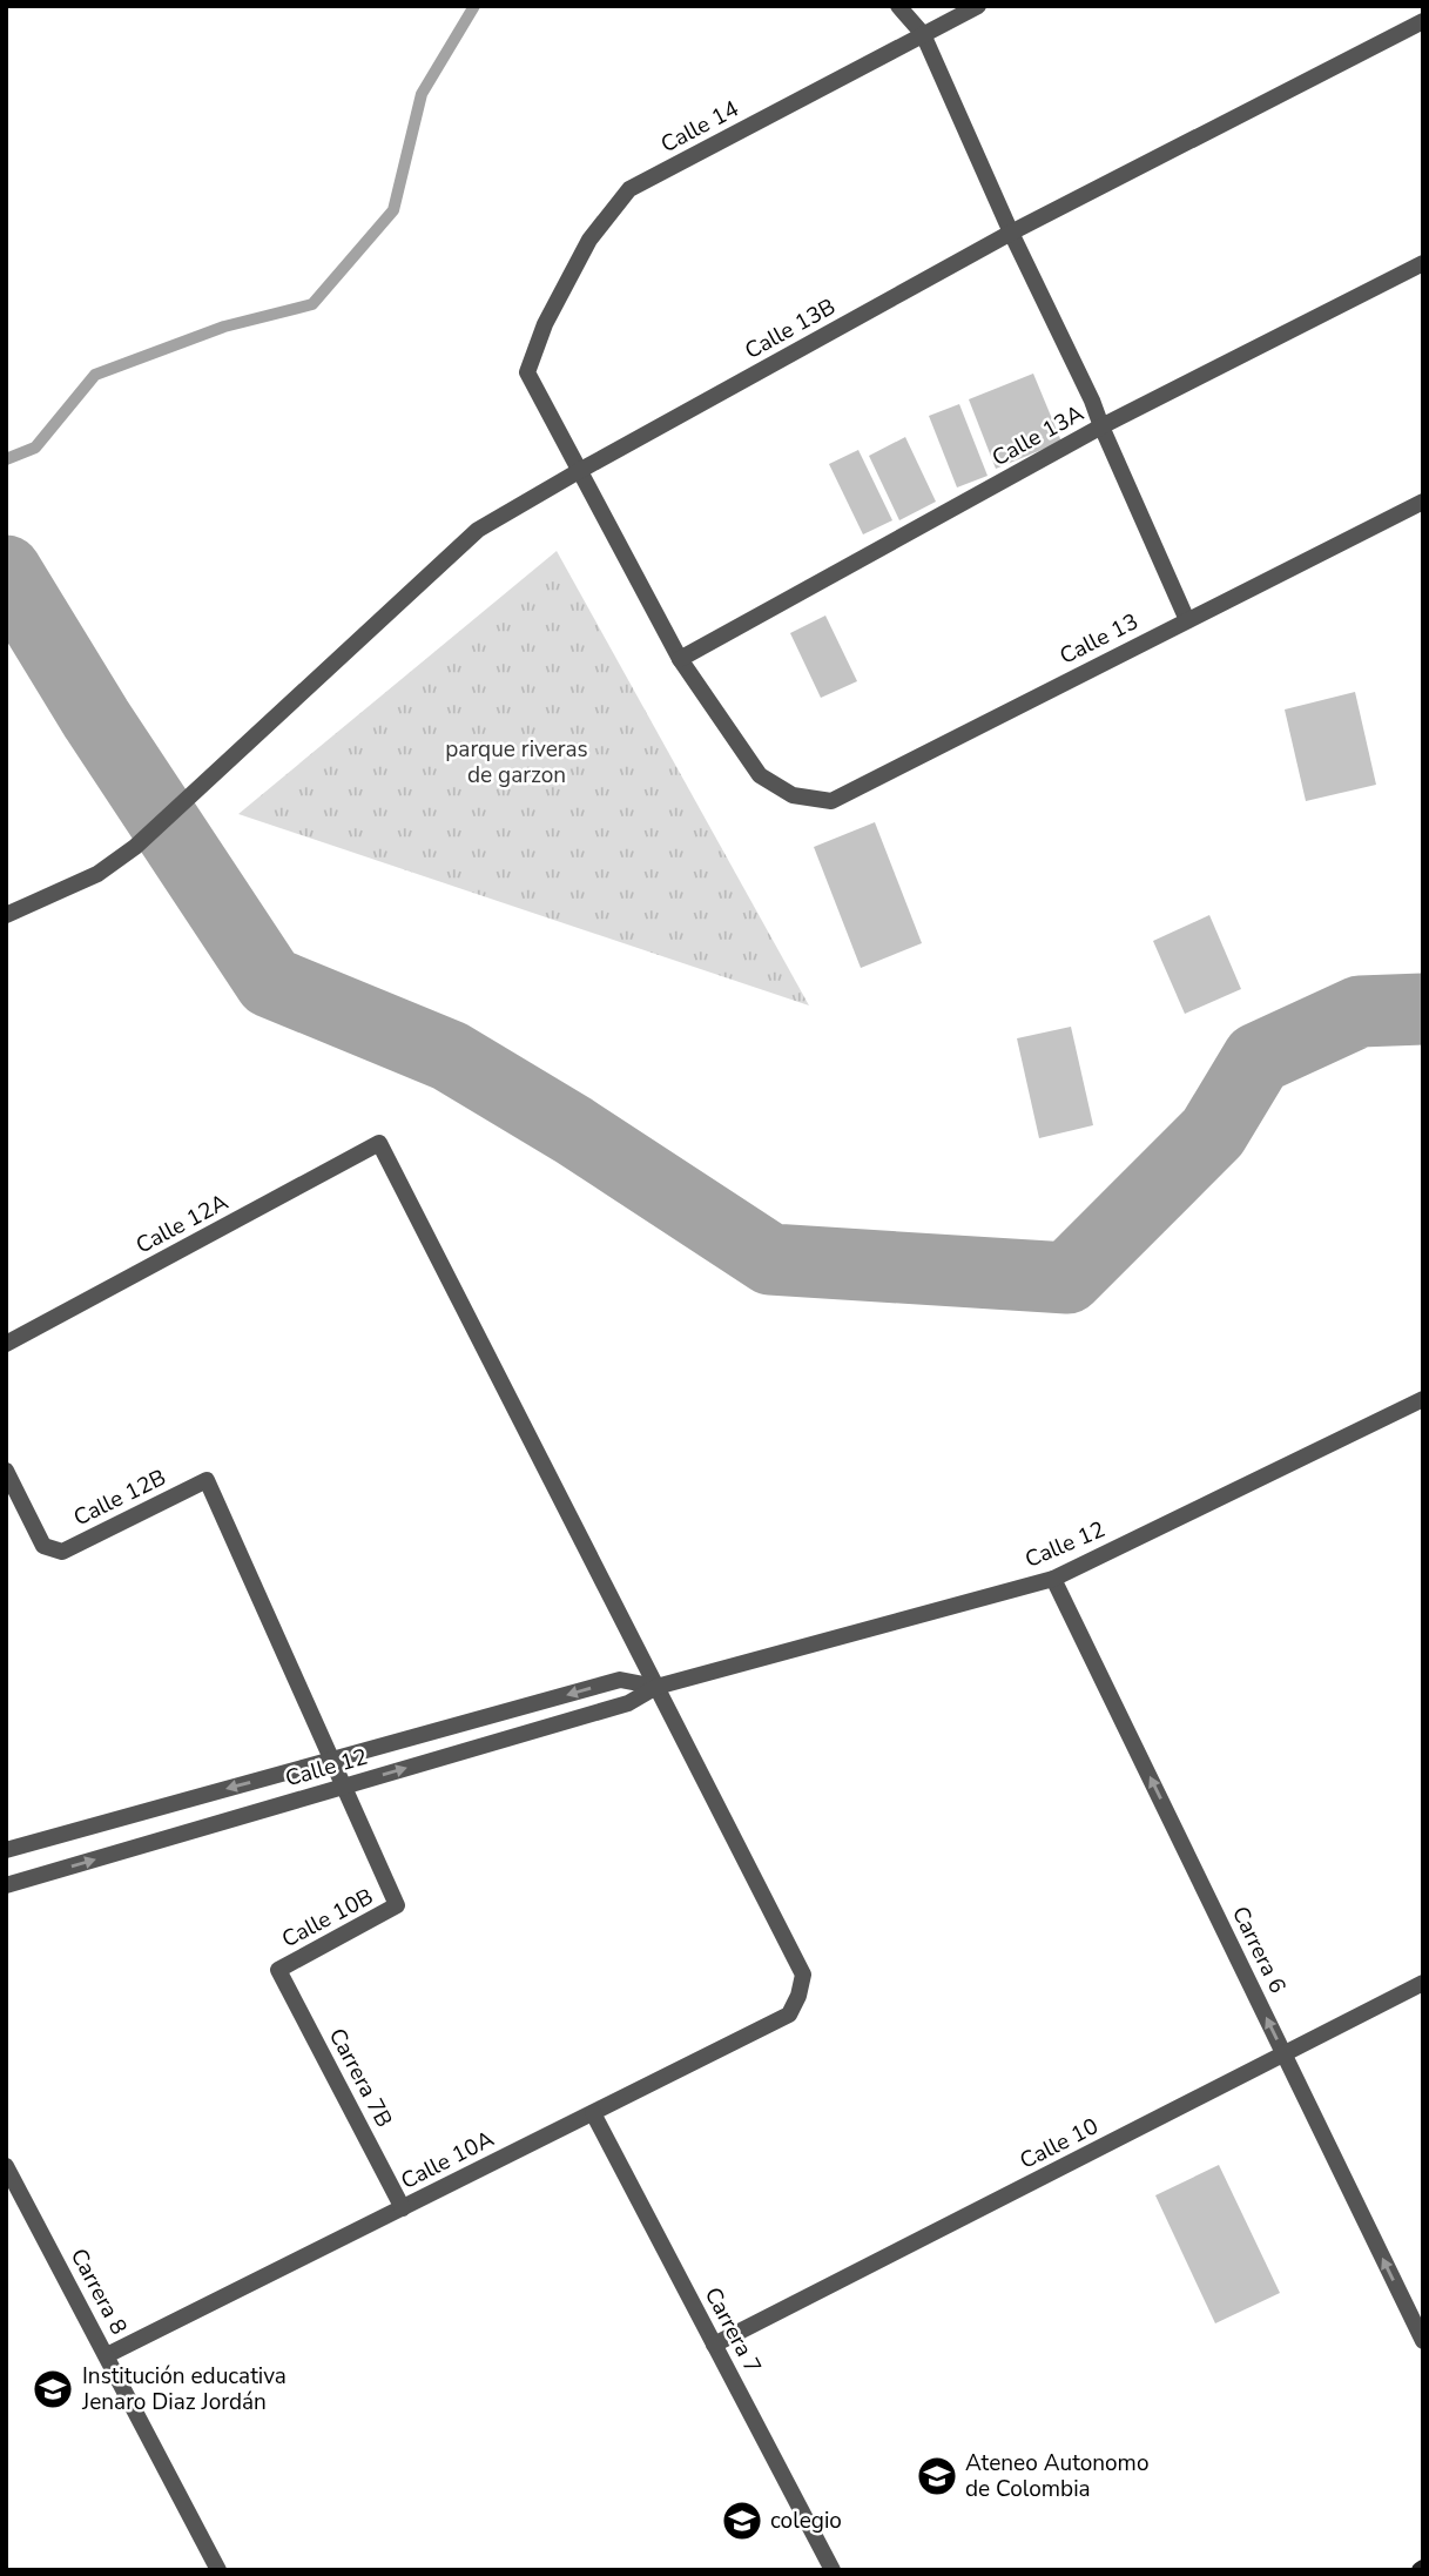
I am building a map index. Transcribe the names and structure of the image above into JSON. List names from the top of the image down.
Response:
{
  "streets": {
    "street": [
      "Calle 14",
      "Calle 13B",
      "Calle 13A",
      "Calle 13",
      "Calle 12A",
      "Calle 12B",
      "Calle 12",
      "Calle 10B",
      "Carrera 6",
      "Carrera 7B",
      "Calle 10",
      "Calle 10A",
      "Carrera 8",
      "Carrera 7"
    ]
  },
  "crossings": [
    ["Calle 14", "Calle 13B"],
    ["Calle 13A", "Calle 13"],
    ["Calle 12A", "Calle 12"],
    ["Calle 12A", "Calle 10A"],
    ["Calle 12B", "Calle 12"],
    ["Calle 12", "Calle 10B"],
    ["Calle 12", "Carrera 6"],
    ["Calle 12", "Calle 10A"],
    ["Calle 10B", "Carrera 7B"],
    ["Carrera 6", "Calle 10"],
    ["Carrera 7B", "Calle 10A"],
    ["Calle 10", "Carrera 7"],
    ["Calle 10A", "Carrera 8"],
    ["Calle 10A", "Carrera 7"]
  ],
  "one_way": ["Carrera 6"],
  "parks": ["parque riveras de garzon"],
  "places": {
    "school or university": ["Institución educativa Jenaro Diaz Jordán", "Ateneo Autonomo de Colombia", "colegio"]
  }
}
